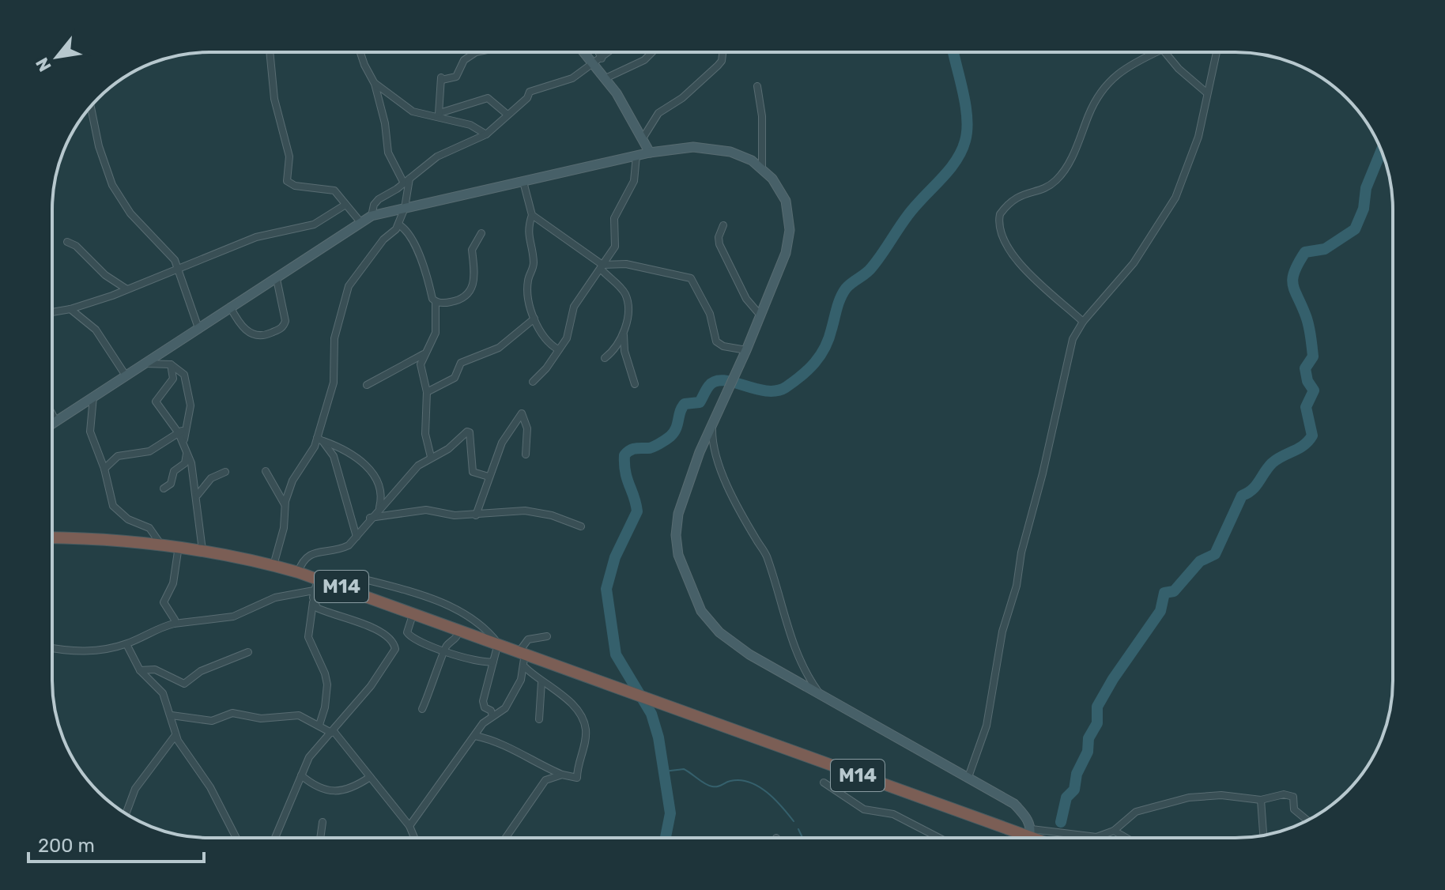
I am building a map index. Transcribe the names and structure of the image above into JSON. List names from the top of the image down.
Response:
{
  "streets": {
    "highway": ["M14"]
  },
  "scale_bar": "200 m",
  "north": "bottom left"
}
